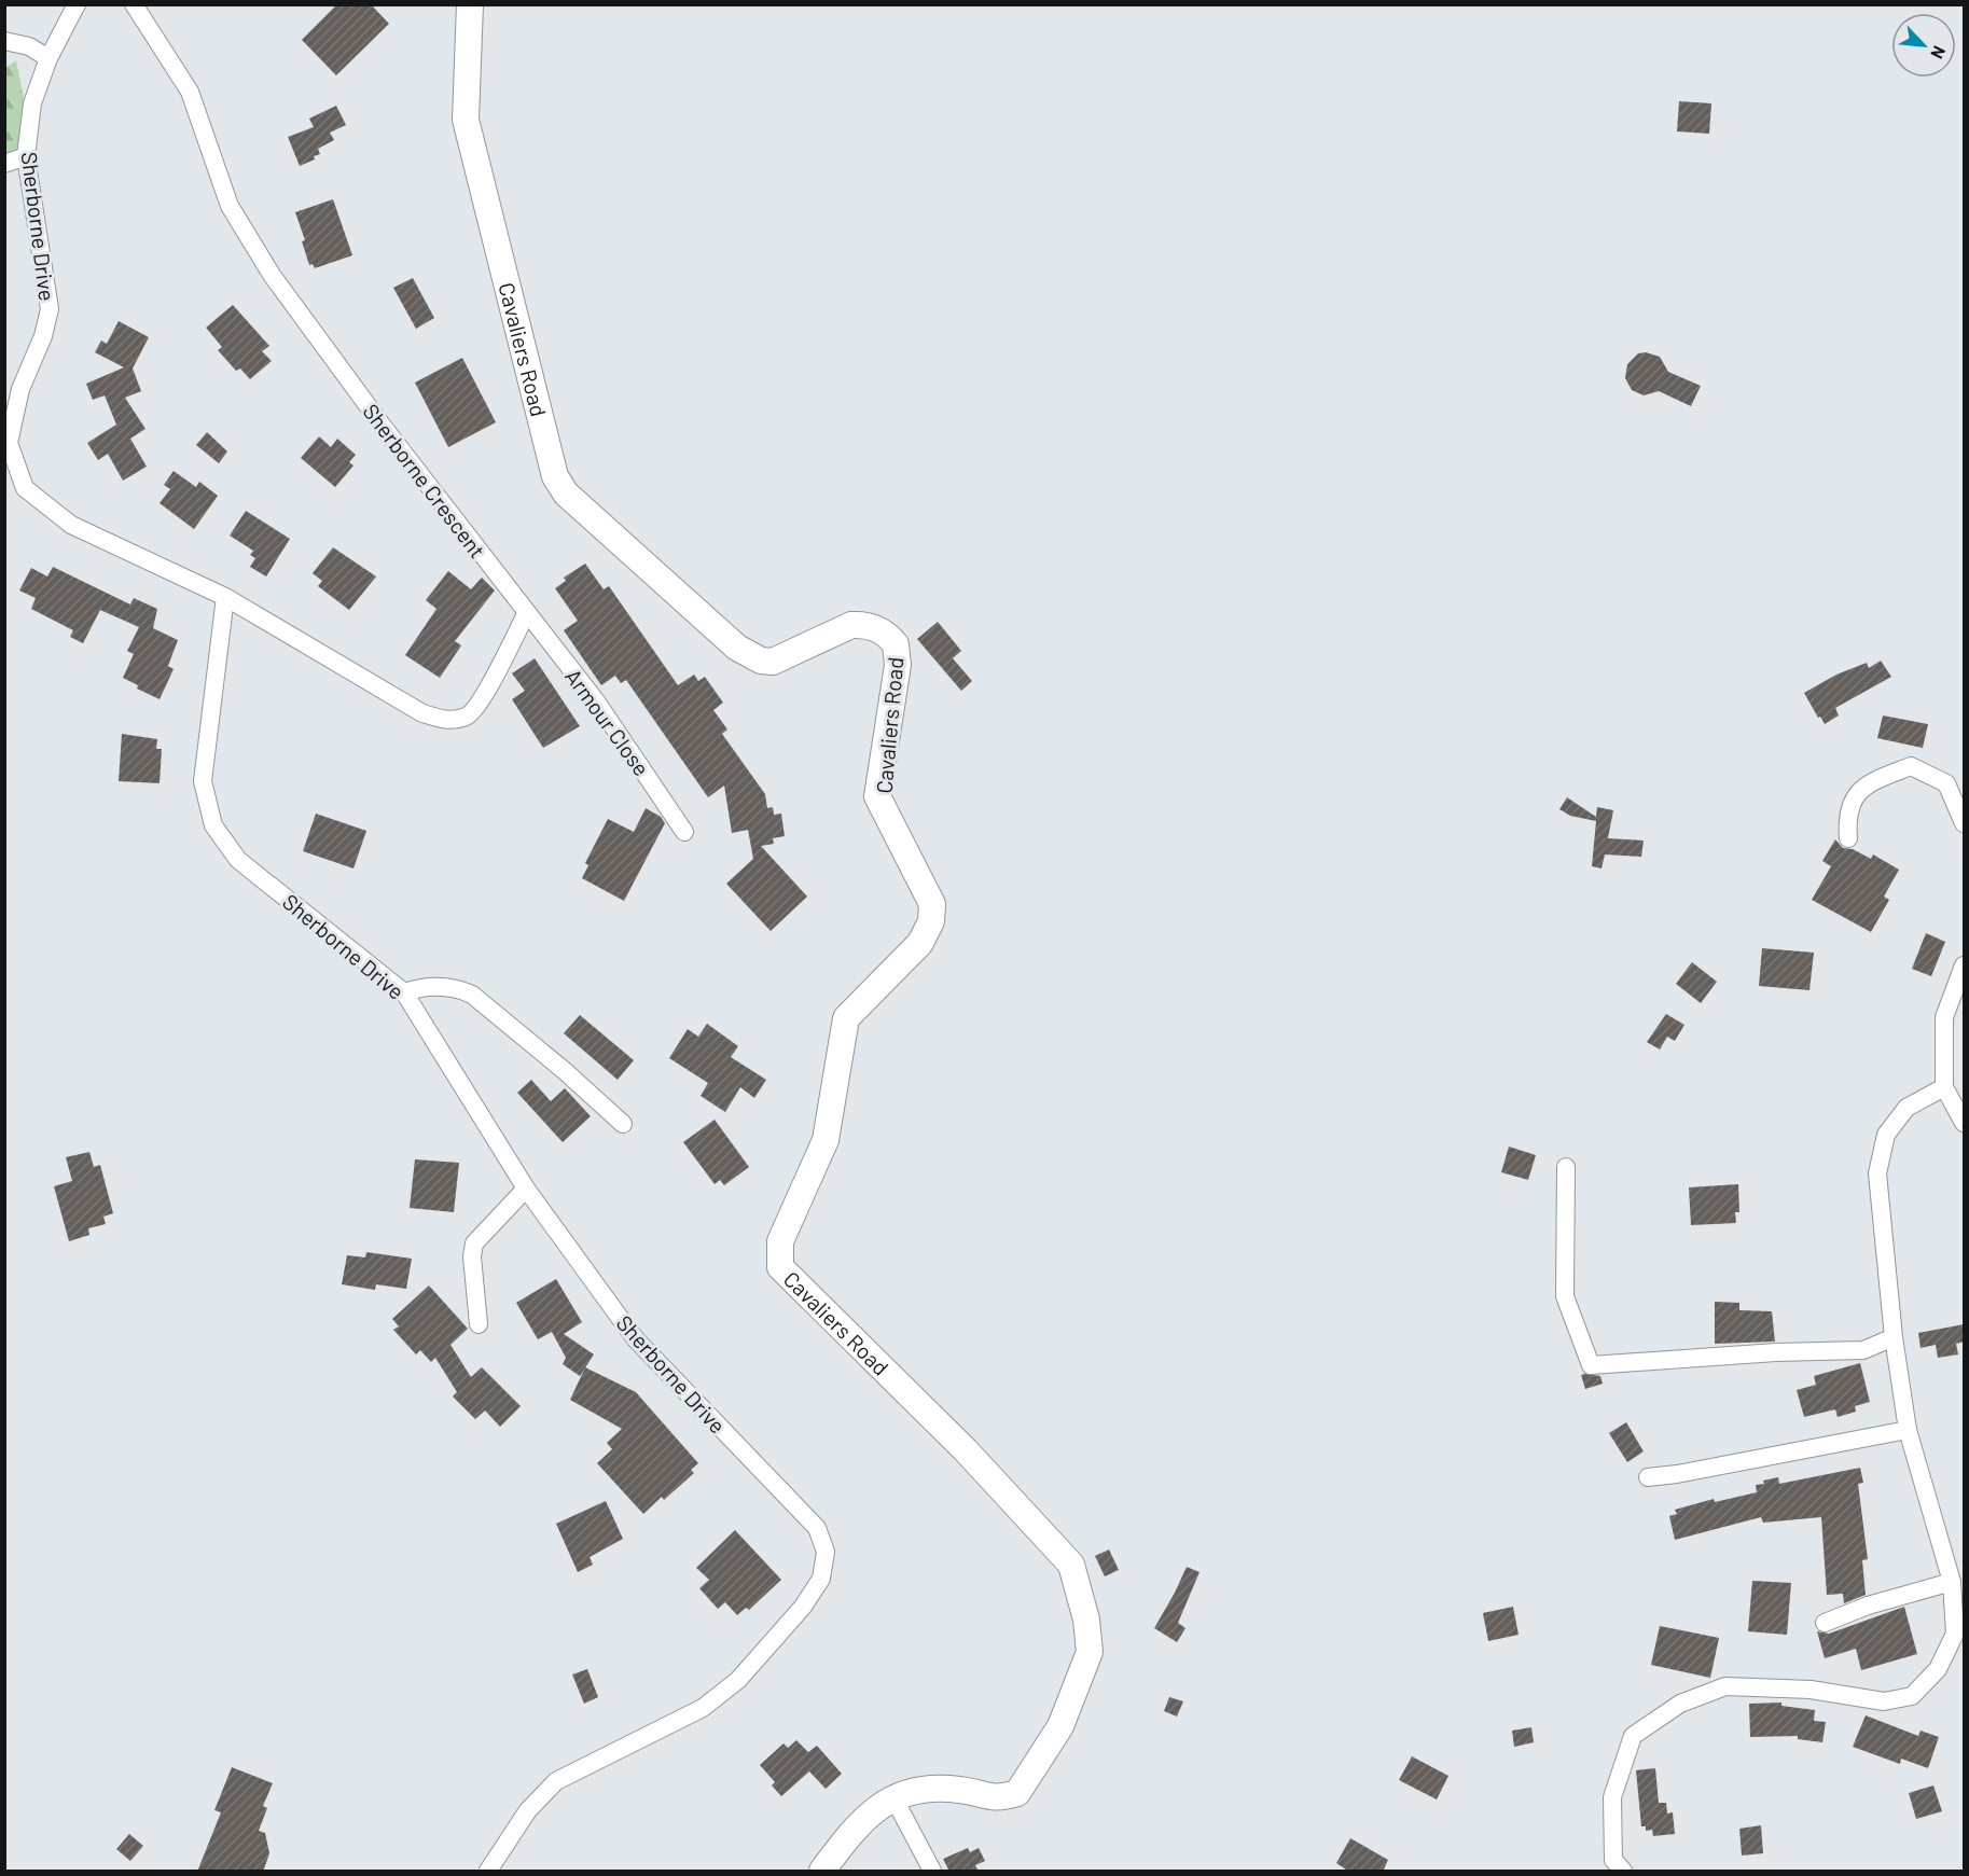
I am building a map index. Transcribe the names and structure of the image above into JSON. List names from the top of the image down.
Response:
{
  "streets": {
    "main road": ["Cavaliers Road"],
    "street": ["Sherborne Drive", "Sherborne Crescent", "Armour Close"]
  },
  "crossings": [
    ["Sherborne Crescent", "Armour Close"]
  ],
  "north": "bottom right"
}
